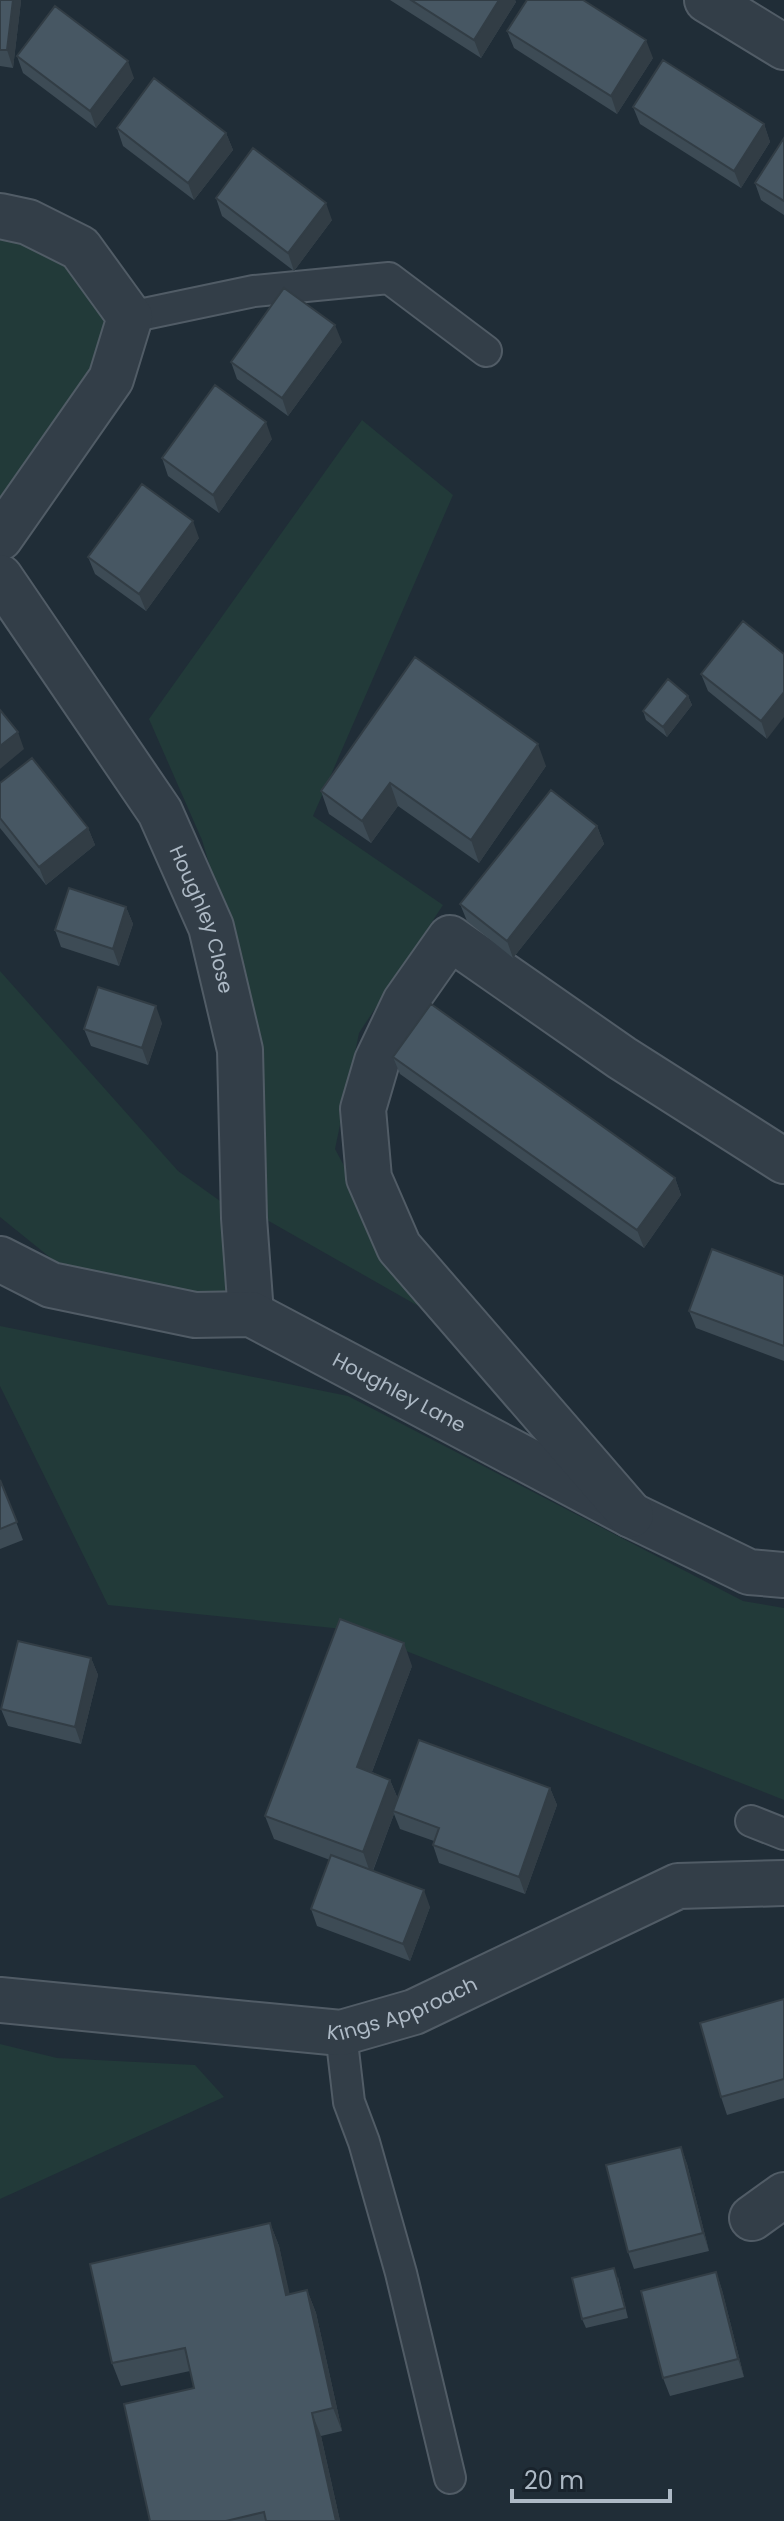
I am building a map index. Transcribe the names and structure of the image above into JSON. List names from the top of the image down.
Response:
{
  "streets": {
    "street": ["Houghley Close", "Houghley Lane", "Kings Approach"]
  },
  "crossings": [
    ["Houghley Close", "Houghley Lane"]
  ],
  "scale_bar": "20 m"
}
